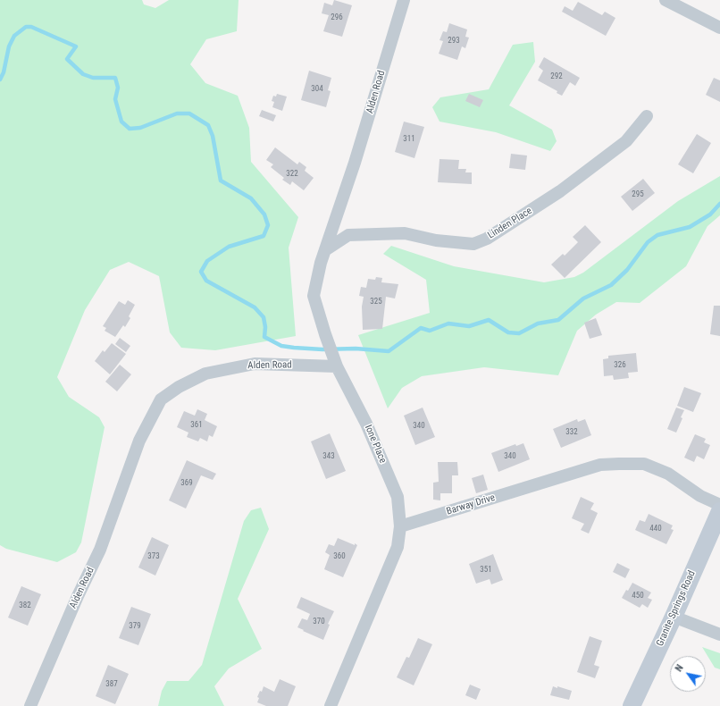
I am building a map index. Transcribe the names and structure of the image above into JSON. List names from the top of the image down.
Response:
{
  "streets": {
    "street": [
      "Alden Road",
      "Linden Place",
      "Ione Place",
      "Barway Drive",
      "Granite Springs Road"
    ]
  },
  "crossings": [
    ["Alden Road", "Linden Place"],
    ["Alden Road", "Ione Place"],
    ["Ione Place", "Barway Drive"]
  ],
  "house_numbers": [
    "296",
    "293",
    "292",
    "304",
    "311",
    "322",
    "295",
    "325",
    "326",
    "361",
    "340",
    "332",
    "343",
    "340",
    "369",
    "440",
    "373",
    "360",
    "351",
    "450",
    "382",
    "370",
    "379",
    "387"
  ],
  "north": "top left"
}
